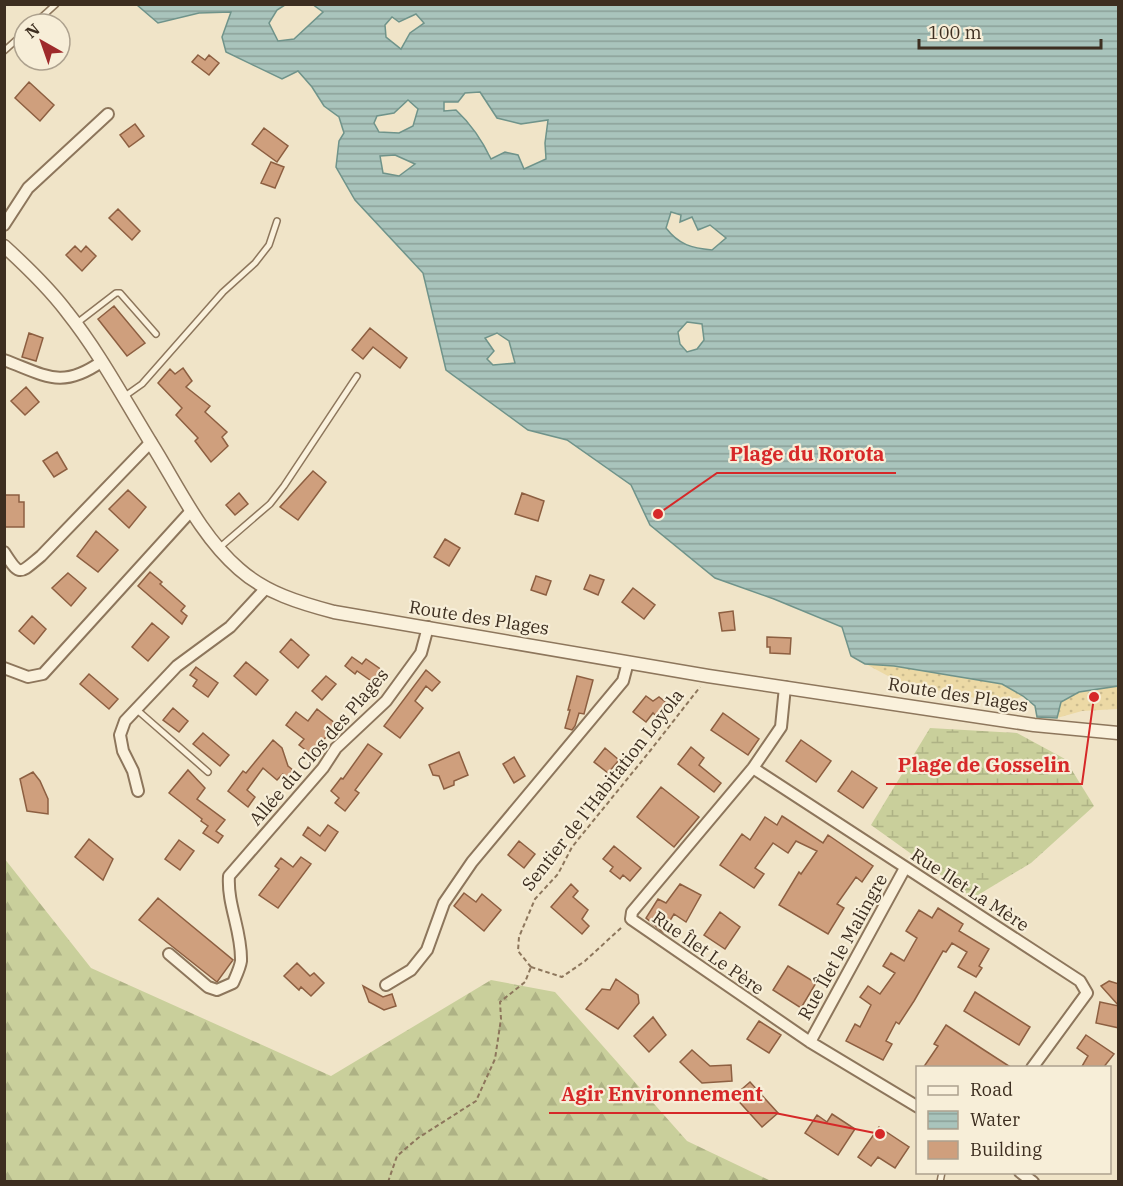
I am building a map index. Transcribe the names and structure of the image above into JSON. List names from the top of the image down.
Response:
{
  "streets": {
    "street": [
      "Route des Plages",
      "Allée du Clos des Plages",
      "Rue Ilet La Mère",
      "Rue Îlet le Malingre",
      "Rue Îlet Le Père"
    ],
    "path": ["Sentier de l'Habitation Loyola"]
  },
  "crossings": [
    ["Route des Plages", "Allée du Clos des Plages"],
    ["Route des Plages", "Sentier de l'Habitation Loyola"],
    ["Route des Plages", "Rue Îlet Le Père"],
    ["Rue Ilet La Mère", "Rue Îlet le Malingre"],
    ["Rue Ilet La Mère", "Rue Îlet Le Père"],
    ["Rue Îlet le Malingre", "Rue Îlet Le Père"]
  ],
  "places": ["Plage du Rorota", "Plage de Gosselin", "Agir Environnement"],
  "legend": ["Road", "Water", "Building"],
  "scale_bar": "100 m",
  "north": "top left"
}
